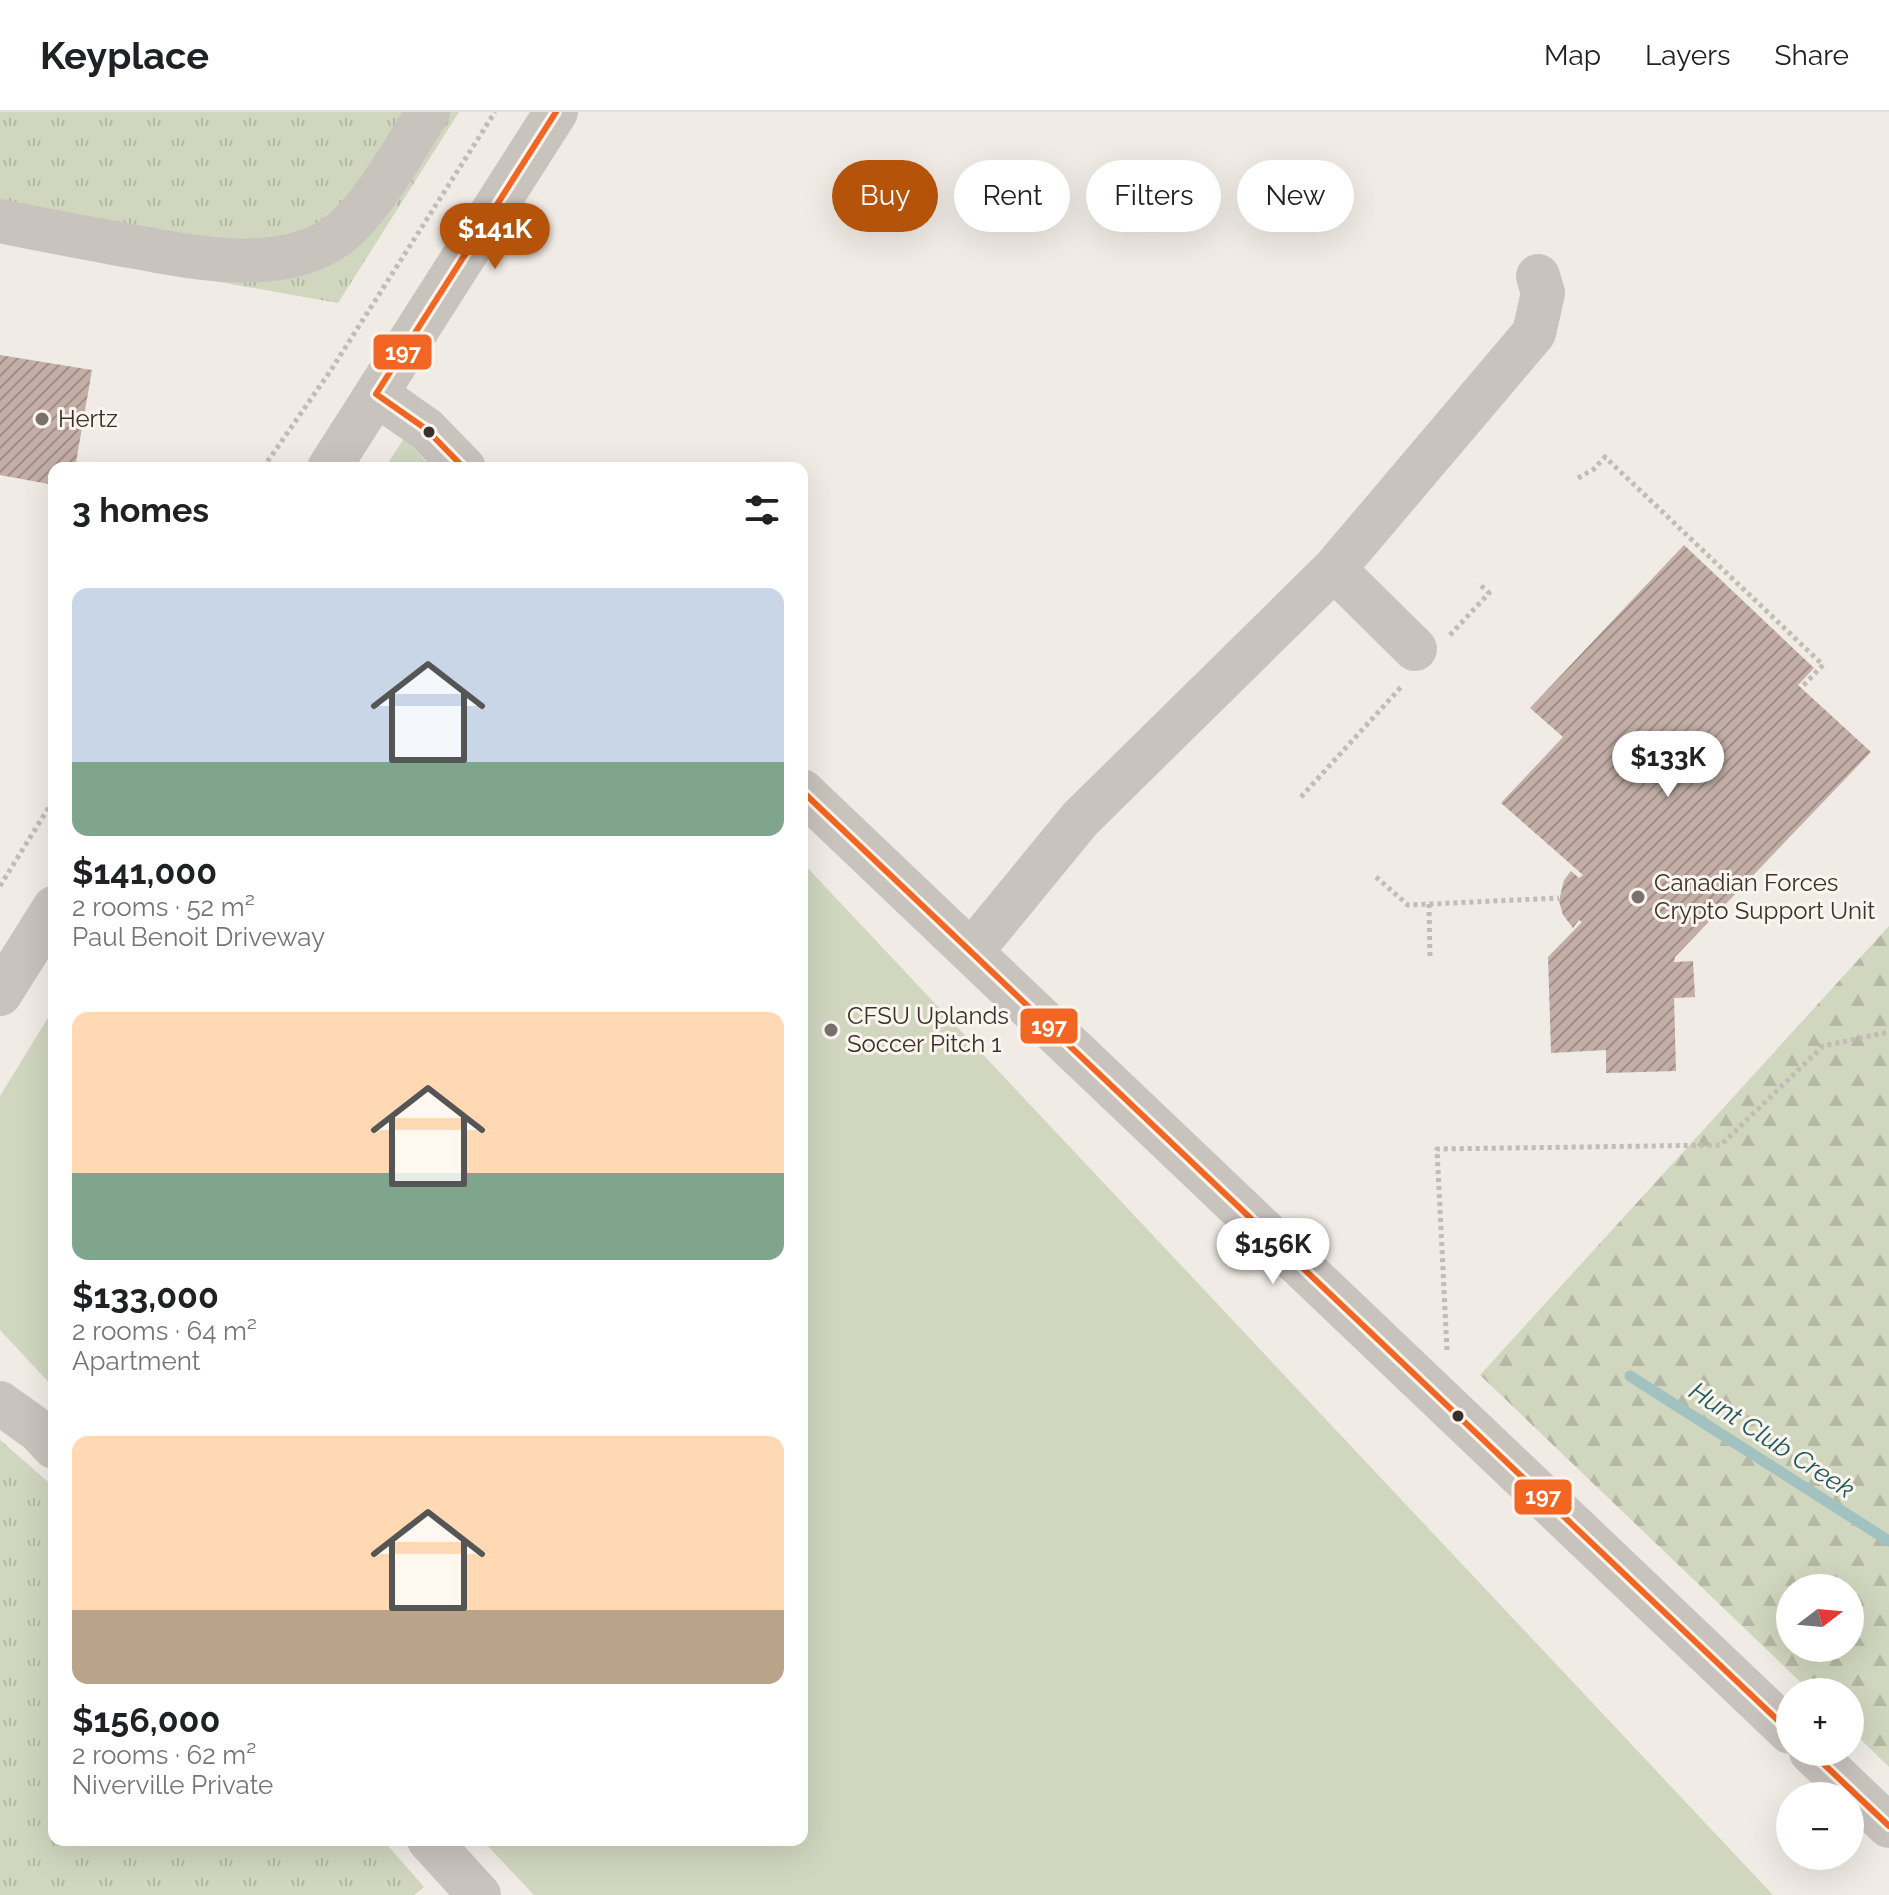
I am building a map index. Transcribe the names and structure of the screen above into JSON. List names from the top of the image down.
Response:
{
  "water": ["Hunt Club Creek"],
  "places": ["Hertz", "Canadian Forces Crypto Support Unit", "CFSU Uplands Soccer Pitch 1"],
  "lines": ["transit line 197"],
  "north": "right",
  "page": {
    "header": "Keyplace",
    "nav": ["Map", "Layers", "Share"],
    "chip": [
      "Buy",
      "Rent",
      "Filters",
      "New"
    ],
    "price": ["$141K", "$133K", "$156K"],
    "heading": "3 homes",
    "list": [
      {
        "name": "$141,000",
        "note": "2 rooms · 52 m² · Paul Benoit Driveway"
      },
      {
        "name": "$133,000",
        "note": "2 rooms · 64 m² · Apartment"
      },
      {
        "name": "$156,000",
        "note": "2 rooms · 62 m² · Niverville Private"
      }
    ],
    "map_buttons": ["+", "−"]
  }
}
